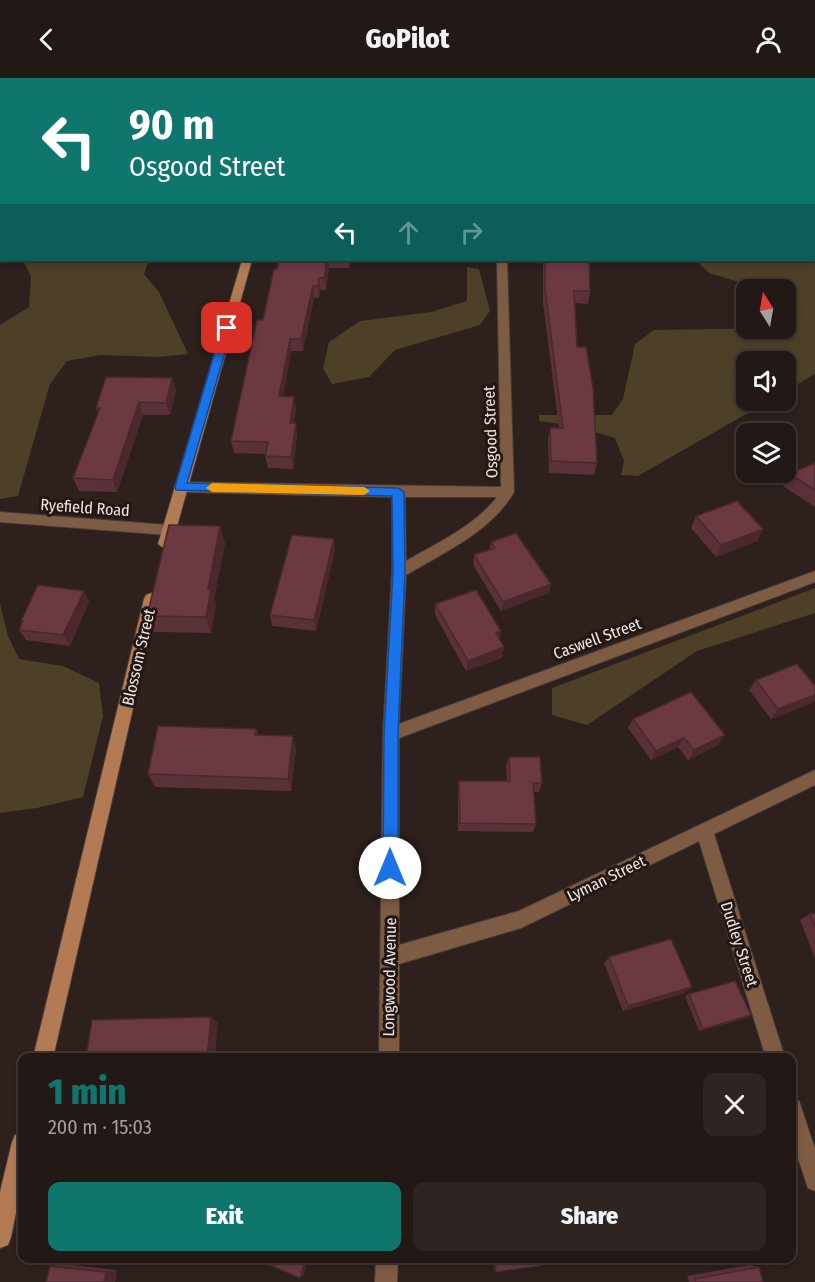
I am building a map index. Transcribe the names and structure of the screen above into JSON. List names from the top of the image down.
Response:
{
  "streets": {
    "street": [
      "Osgood Street",
      "Ryefield Road",
      "Caswell Street",
      "Blossom Street",
      "Lyman Street",
      "Dudley Street",
      "Longwood Avenue"
    ]
  },
  "crossings": [
    ["Osgood Street", "Longwood Avenue"],
    ["Caswell Street", "Longwood Avenue"],
    ["Lyman Street", "Dudley Street"],
    ["Lyman Street", "Longwood Avenue"]
  ],
  "north": "top",
  "page": {
    "header": "GoPilot",
    "turn": ["90 m", "Osgood Street"],
    "heading": ["1 min", "200 m · 15:03"],
    "buttons": ["Exit", "Share"]
  }
}
